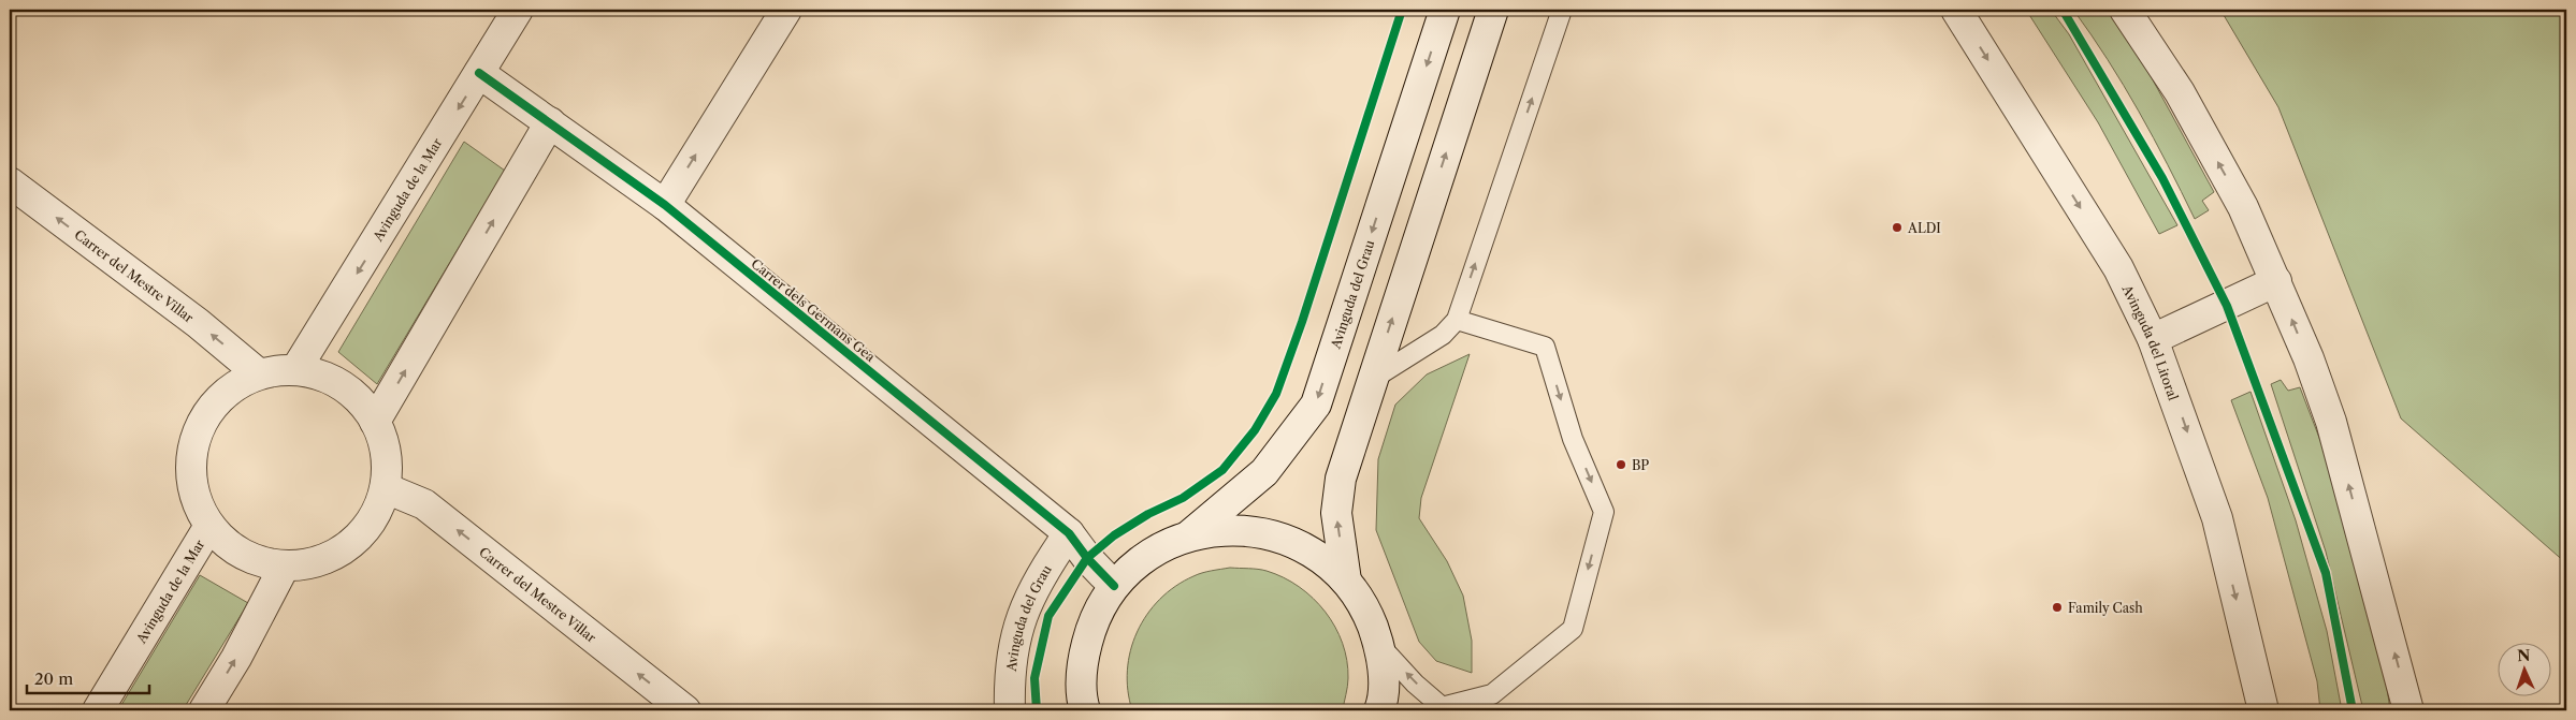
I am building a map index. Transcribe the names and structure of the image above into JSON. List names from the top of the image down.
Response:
{
  "streets": {
    "street": [
      "Avinguda de la Mar",
      "Carrer del Mestre Villar",
      "Avinguda del Grau",
      "Carrer dels Germans Gea",
      "Avinguda del Litoral"
    ]
  },
  "crossings": [
    ["Avinguda de la Mar", "Carrer dels Germans Gea"],
    ["Avinguda del Grau", "Carrer dels Germans Gea"]
  ],
  "one_way": ["Carrer del Mestre Villar"],
  "places": ["ALDI", "BP", "Family Cash"],
  "scale_bar": "20 m",
  "north": "top"
}
